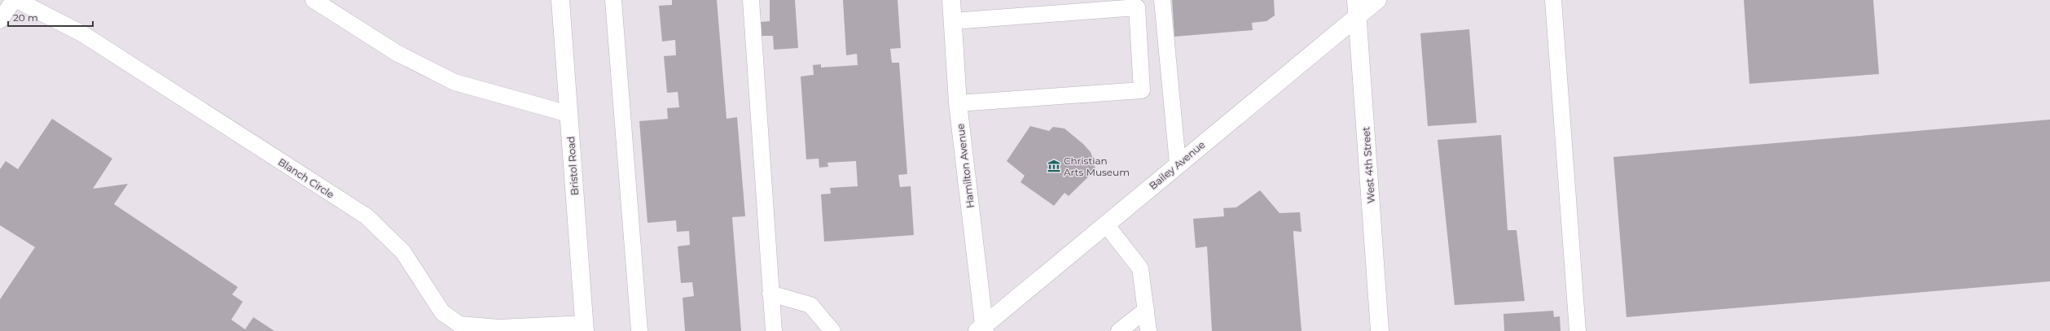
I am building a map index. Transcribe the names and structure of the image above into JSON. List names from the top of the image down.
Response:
{
  "streets": {
    "street": [
      "Bailey Avenue",
      "West 4th Street",
      "Bristol Road",
      "Hamilton Avenue"
    ],
    "lane": ["Blanch Circle"]
  },
  "crossings": [
    ["Bailey Avenue", "West 4th Street"],
    ["Bailey Avenue", "Hamilton Avenue"],
    ["Bristol Road", "Blanch Circle"]
  ],
  "places": {
    "museum": ["Christian Arts Museum"]
  },
  "scale_bar": "20 m"
}
